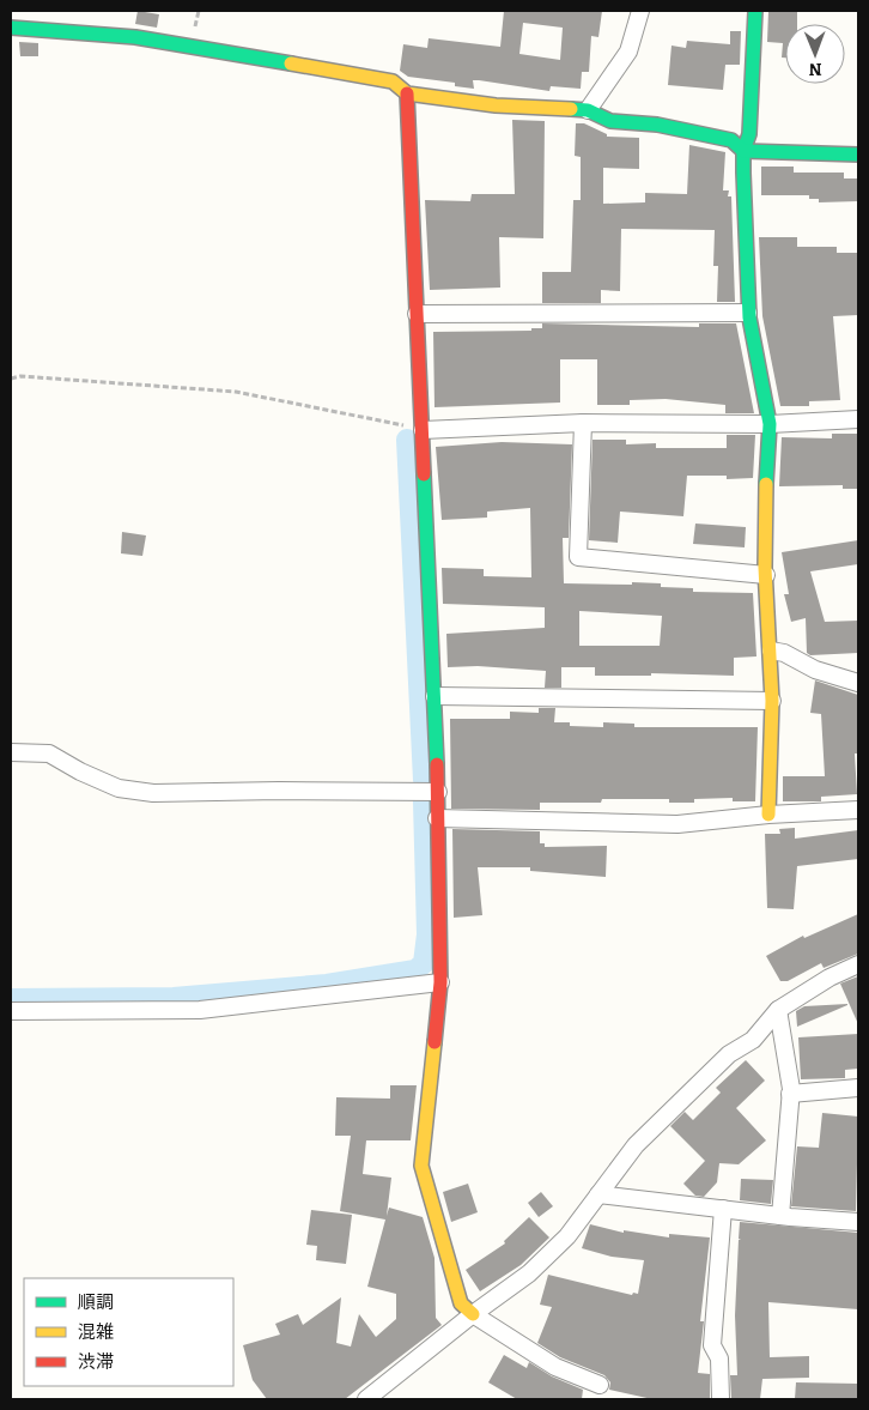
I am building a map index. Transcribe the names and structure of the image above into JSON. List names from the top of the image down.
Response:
{
  "legend": ["順調", "混雑", "渋滞"],
  "north": "bottom"
}
